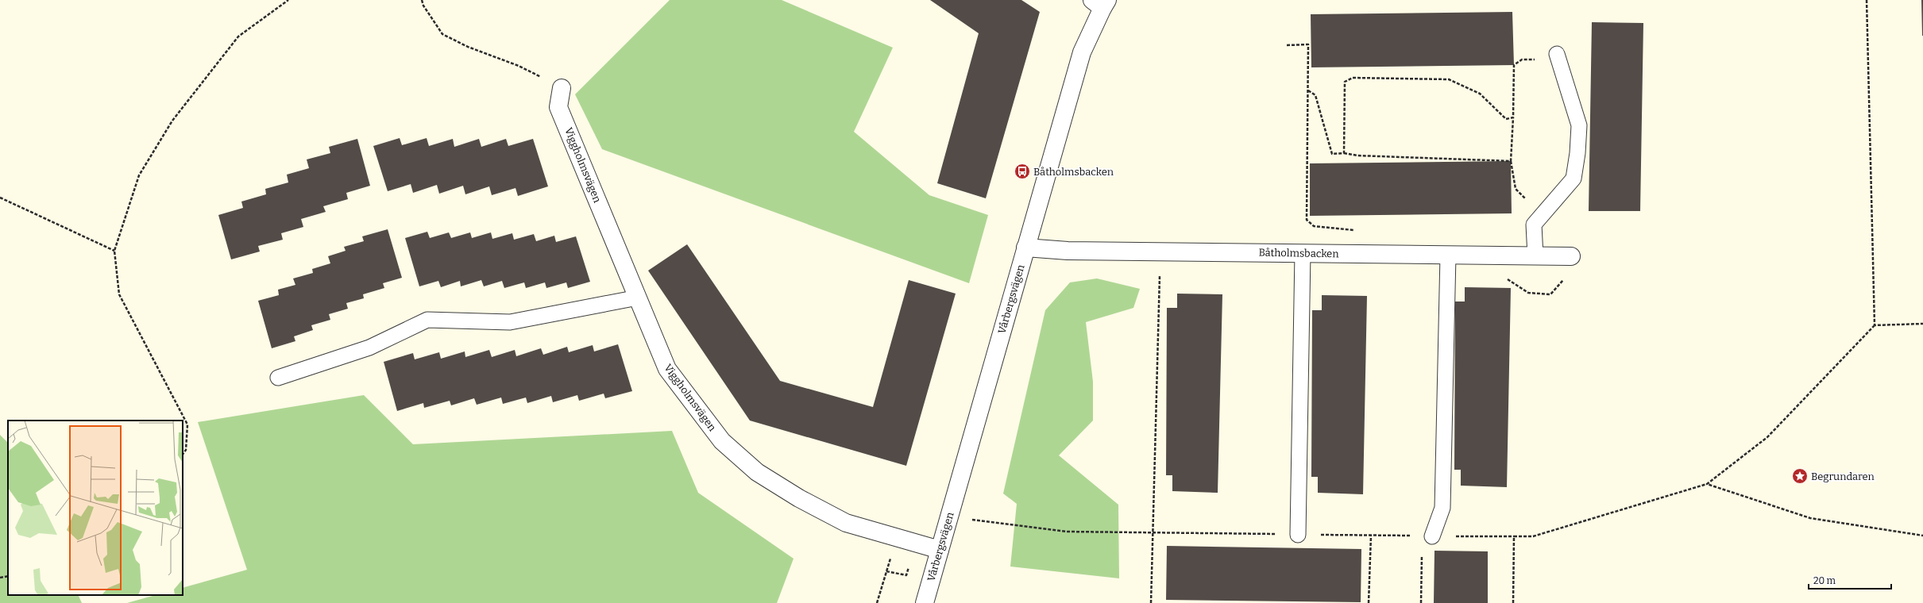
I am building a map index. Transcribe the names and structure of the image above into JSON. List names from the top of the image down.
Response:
{
  "streets": {
    "street": ["Viggholmsvägen", "Båtholmsbacken", "Vårbergsvägen"]
  },
  "crossings": [
    ["Viggholmsvägen", "Vårbergsvägen"],
    ["Båtholmsbacken", "Vårbergsvägen"]
  ],
  "places": {
    "bus stop": ["Båtholmsbacken"],
    "place": ["Begrundaren"]
  },
  "scale_bar": "20 m"
}
